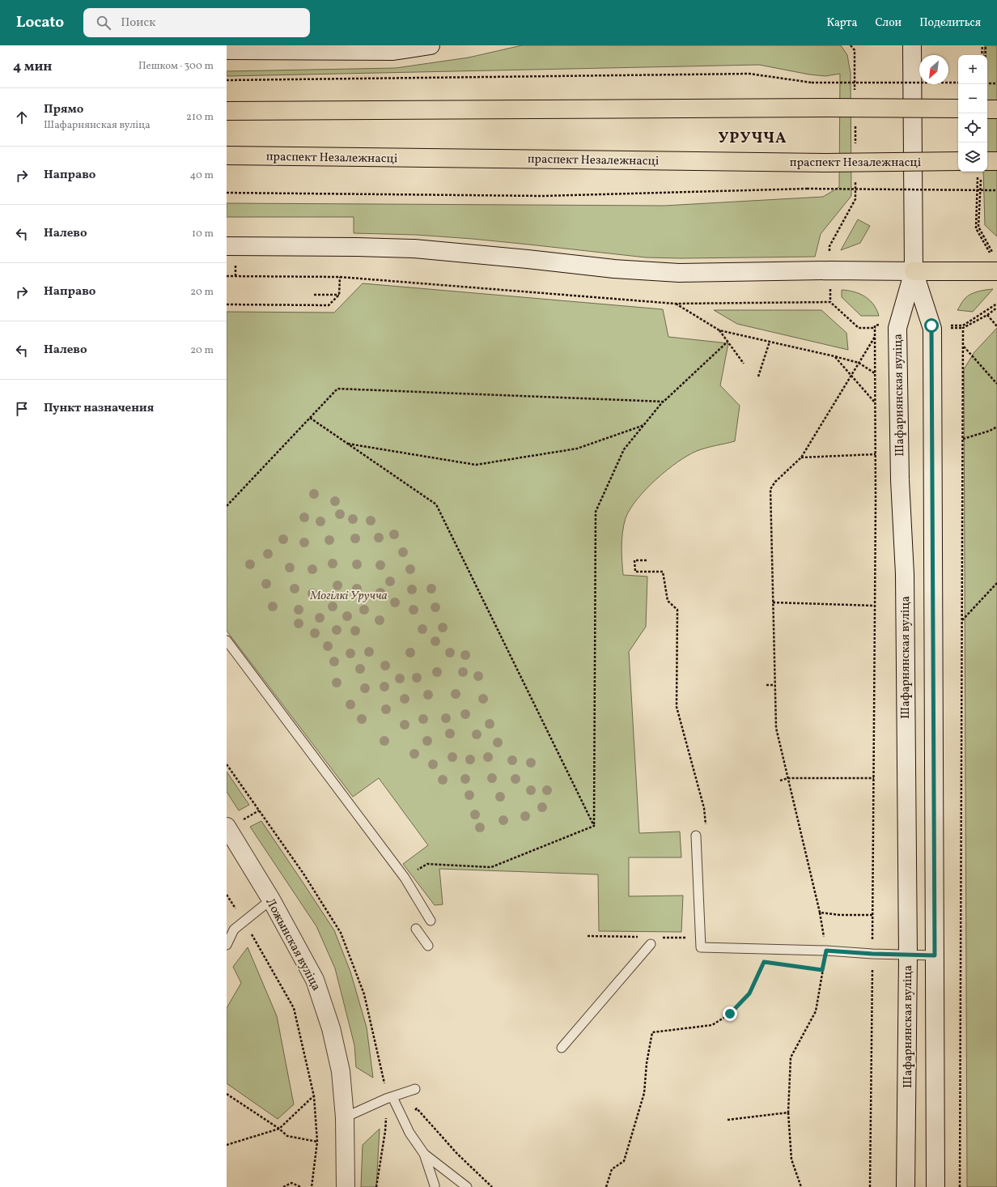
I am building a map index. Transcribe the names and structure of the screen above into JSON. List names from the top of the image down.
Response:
{
  "streets": {
    "highway": ["праспект Незалежнасці"],
    "main road": ["Шафарнянская вуліца", "Ложынская вуліца"]
  },
  "districts": ["УРУЧЧА"],
  "parks": ["Могілкі Уручча"],
  "north": "bottom left",
  "page": {
    "header": "Locato",
    "search": "Поиск",
    "nav": ["Карта", "Слои", "Поделиться"],
    "heading": ["4 мин", "Пешком · 300 m"],
    "map_buttons": ["+", "−"],
    "list": [
      ["Прямо", "Шафарнянская вуліца", "210 m"],
      ["Направо", "40 m"],
      ["Налево", "10 m"],
      ["Направо", "20 m"],
      ["Налево", "20 m"],
      "Пункт назначения"
    ]
  }
}
